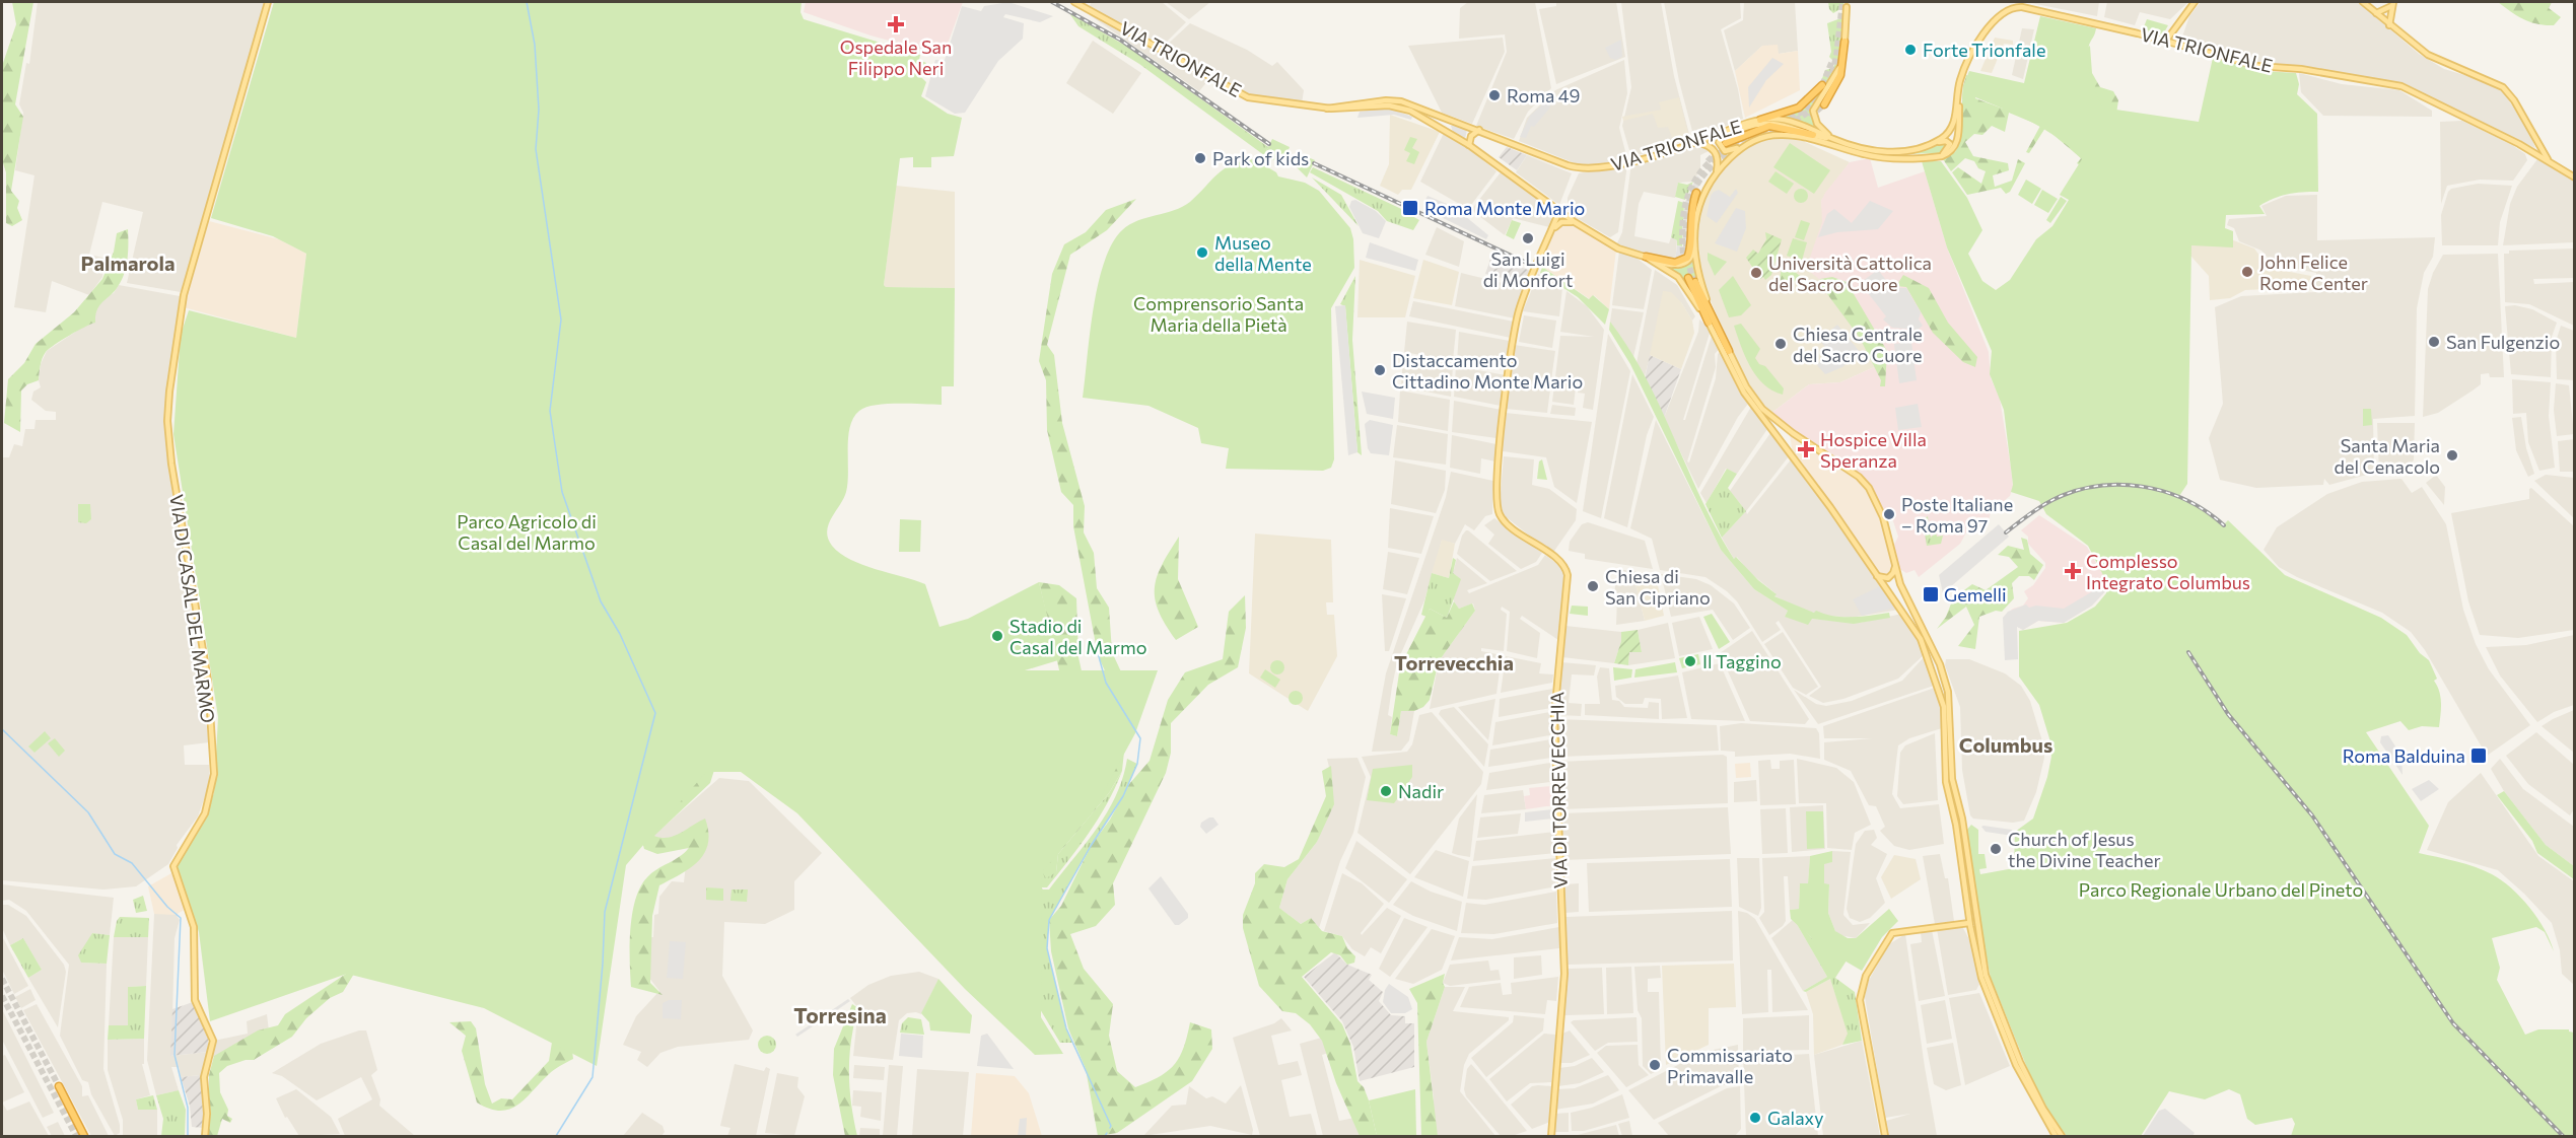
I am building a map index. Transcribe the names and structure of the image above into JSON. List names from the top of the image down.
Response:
{
  "streets": {
    "main road": ["VIA TRIONFALE", "VIA DI CASAL DEL MARMO", "VIA DI TORREVECCHIA"]
  },
  "crossings": [
    ["VIA TRIONFALE", "VIA DI TORREVECCHIA"]
  ],
  "districts": [
    "Palmarola",
    "Torrevecchia",
    "Columbus",
    "Torresina"
  ],
  "parks": ["Comprensorio Santa Maria della Pietà", "Parco Agricolo di Casal del Marmo", "Parco Regionale Urbano del Pineto"],
  "places": {
    "health": ["Ospedale San Filippo Neri", "Hospice Villa Speranza", "Complesso Integrato Columbus"],
    "other": [
      "Forte Trionfale",
      "Roma 49",
      "Park of kids",
      "San Luigi di Monfort",
      "Museo della Mente",
      "John Felice Rome Center",
      "Università Cattolica del Sacro Cuore",
      "San Fulgenzio",
      "Chiesa Centrale del Sacro Cuore",
      "Distaccamento Cittadino Monte Mario",
      "Santa Maria del Cenacolo",
      "Poste Italiane – Roma 97",
      "Chiesa di San Cipriano",
      "Stadio di Casal del Marmo",
      "Il Taggino",
      "Nadir",
      "Church of Jesus the Divine Teacher",
      "Commissariato Primavalle",
      "Galaxy"
    ],
    "transit": ["Roma Monte Mario", "Gemelli", "Roma Balduina"]
  }
}
